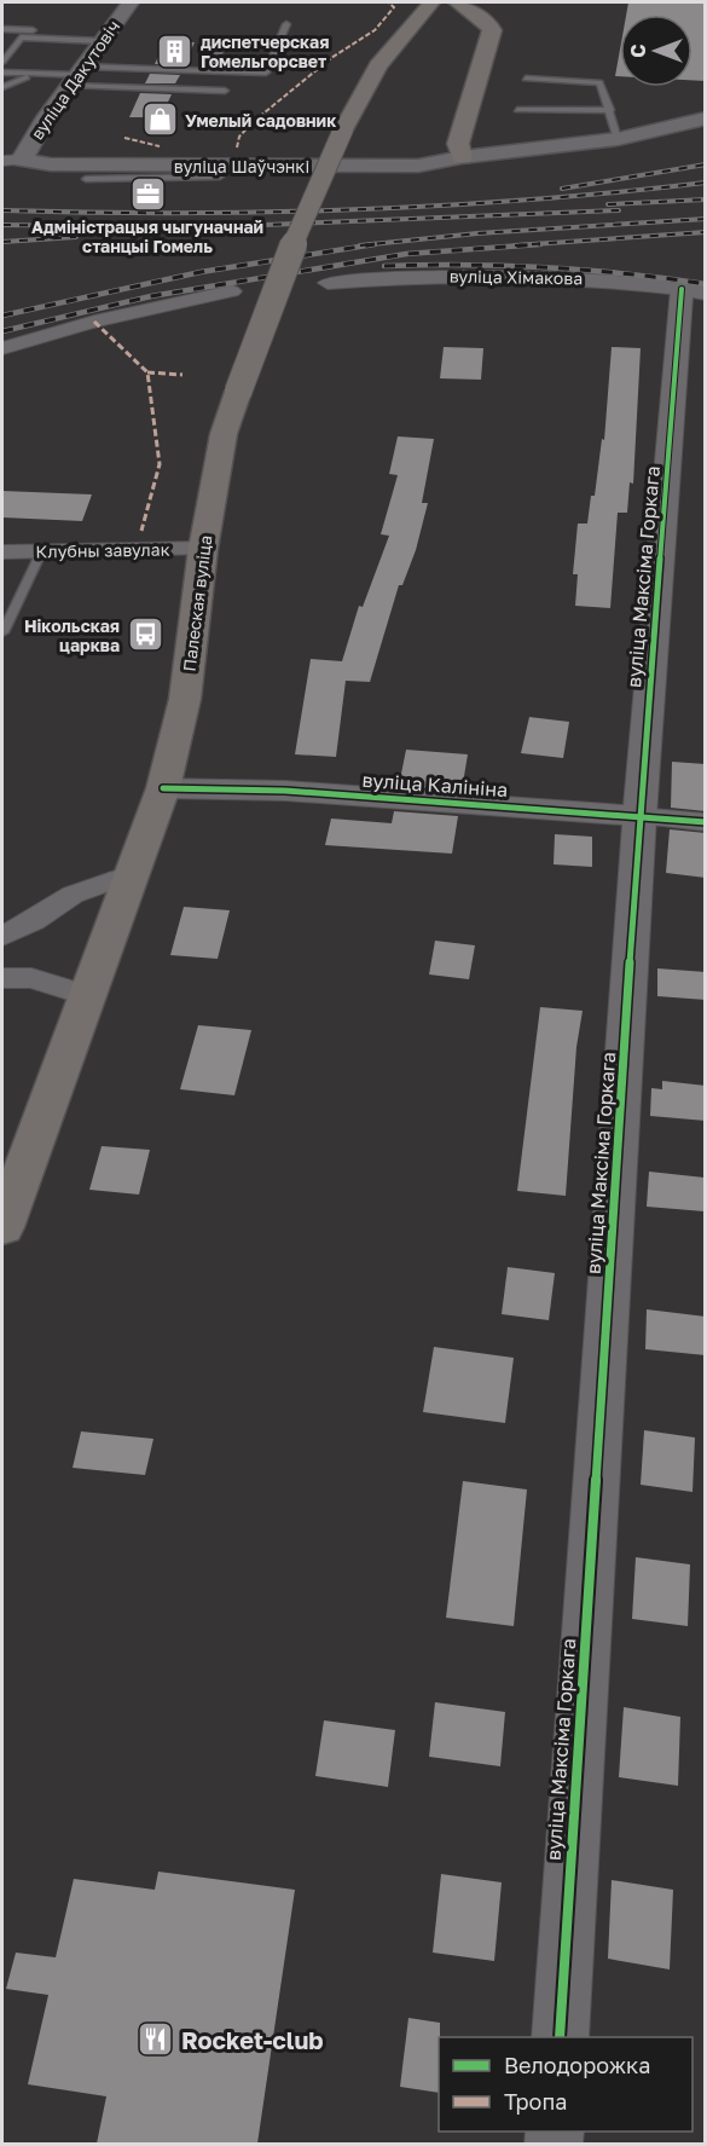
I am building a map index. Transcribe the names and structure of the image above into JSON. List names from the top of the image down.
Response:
{
  "streets": {
    "main road": ["вуліца Дакутовіч", "вуліца Шаўчэнкі", "Палеская вуліца"],
    "street": [
      "вуліца Хімакова",
      "Клубны завулак",
      "вуліца Максіма Горкага",
      "вуліца Калініна"
    ]
  },
  "crossings": [
    ["вуліца Дакутовіч", "вуліца Шаўчэнкі"],
    ["вуліца Хімакова", "вуліца Максіма Горкага"],
    ["Клубны завулак", "Палеская вуліца"],
    ["вуліца Максіма Горкага", "вуліца Калініна"],
    ["Палеская вуліца", "вуліца Калініна"]
  ],
  "places": {
    "building": ["диспетчерская Гомельгорсвет"],
    "shop": ["Умелый садовник"],
    "office": ["Адміністрацыя чыгуначнай станцыі Гомель"],
    "bus stop": ["Нікольская царква"],
    "restaurant": ["Rocket-club"]
  },
  "legend": ["Велодорожка", "Тропа"],
  "north": "left"
}
